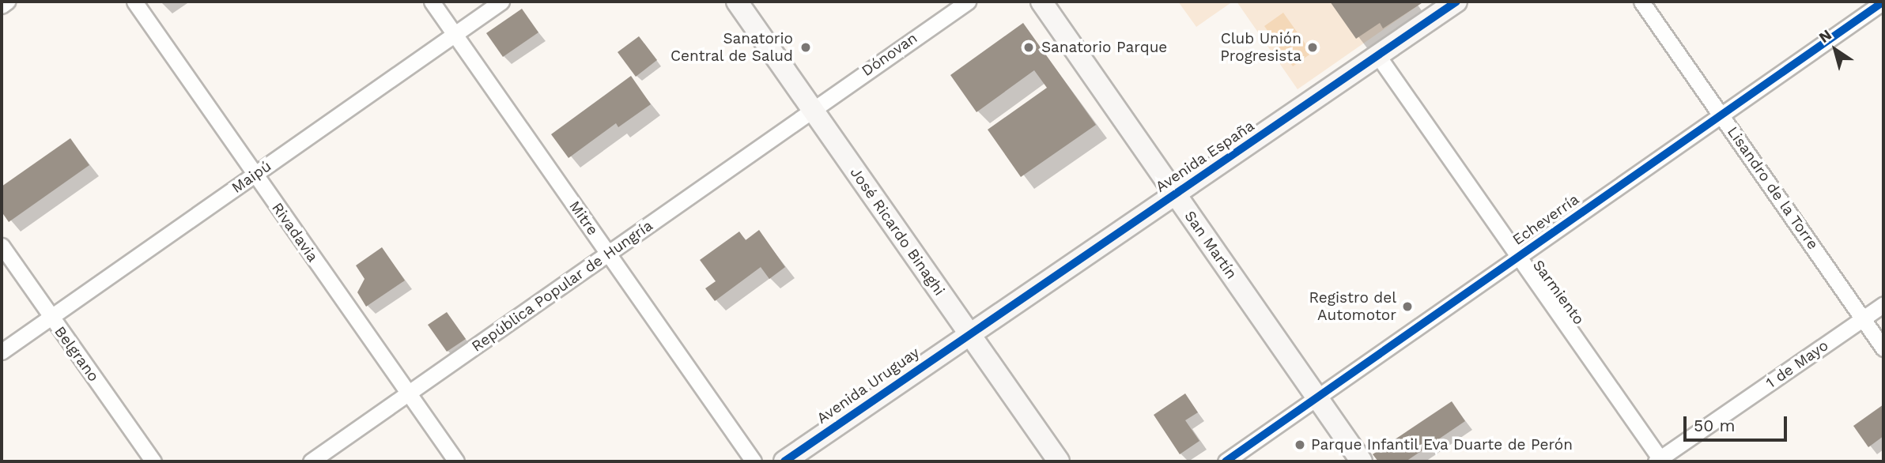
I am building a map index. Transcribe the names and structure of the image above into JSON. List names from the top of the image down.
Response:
{
  "streets": {
    "street": [
      "Dónovan",
      "Avenida España",
      "Maipú",
      "Lisandro de la Torre",
      "Mitre",
      "Echeverría",
      "José Ricardo Binaghi",
      "Rivadavia",
      "San Martín",
      "República Popular de Hungría",
      "Sarmiento",
      "Belgrano",
      "1 de Mayo",
      "Avenida Uruguay"
    ]
  },
  "crossings": [
    ["Dónovan", "José Ricardo Binaghi"],
    ["Dónovan", "República Popular de Hungría"],
    ["Avenida España", "José Ricardo Binaghi"],
    ["Avenida España", "San Martín"],
    ["Avenida España", "Sarmiento"],
    ["Avenida España", "Avenida Uruguay"],
    ["Maipú", "Mitre"],
    ["Maipú", "Rivadavia"],
    ["Maipú", "Belgrano"],
    ["Lisandro de la Torre", "Echeverría"],
    ["Lisandro de la Torre", "1 de Mayo"],
    ["Mitre", "República Popular de Hungría"],
    ["Echeverría", "San Martín"],
    ["Echeverría", "Sarmiento"],
    ["José Ricardo Binaghi", "República Popular de Hungría"],
    ["José Ricardo Binaghi", "Avenida Uruguay"],
    ["Rivadavia", "República Popular de Hungría"],
    ["Sarmiento", "1 de Mayo"]
  ],
  "places": [
    "Sanatorio Central de Salud",
    "Sanatorio Parque",
    "Club Unión Progresista",
    "Registro del Automotor",
    "Parque Infantil Eva Duarte de Perón"
  ],
  "scale_bar": "50 m",
  "north": "top left"
}
